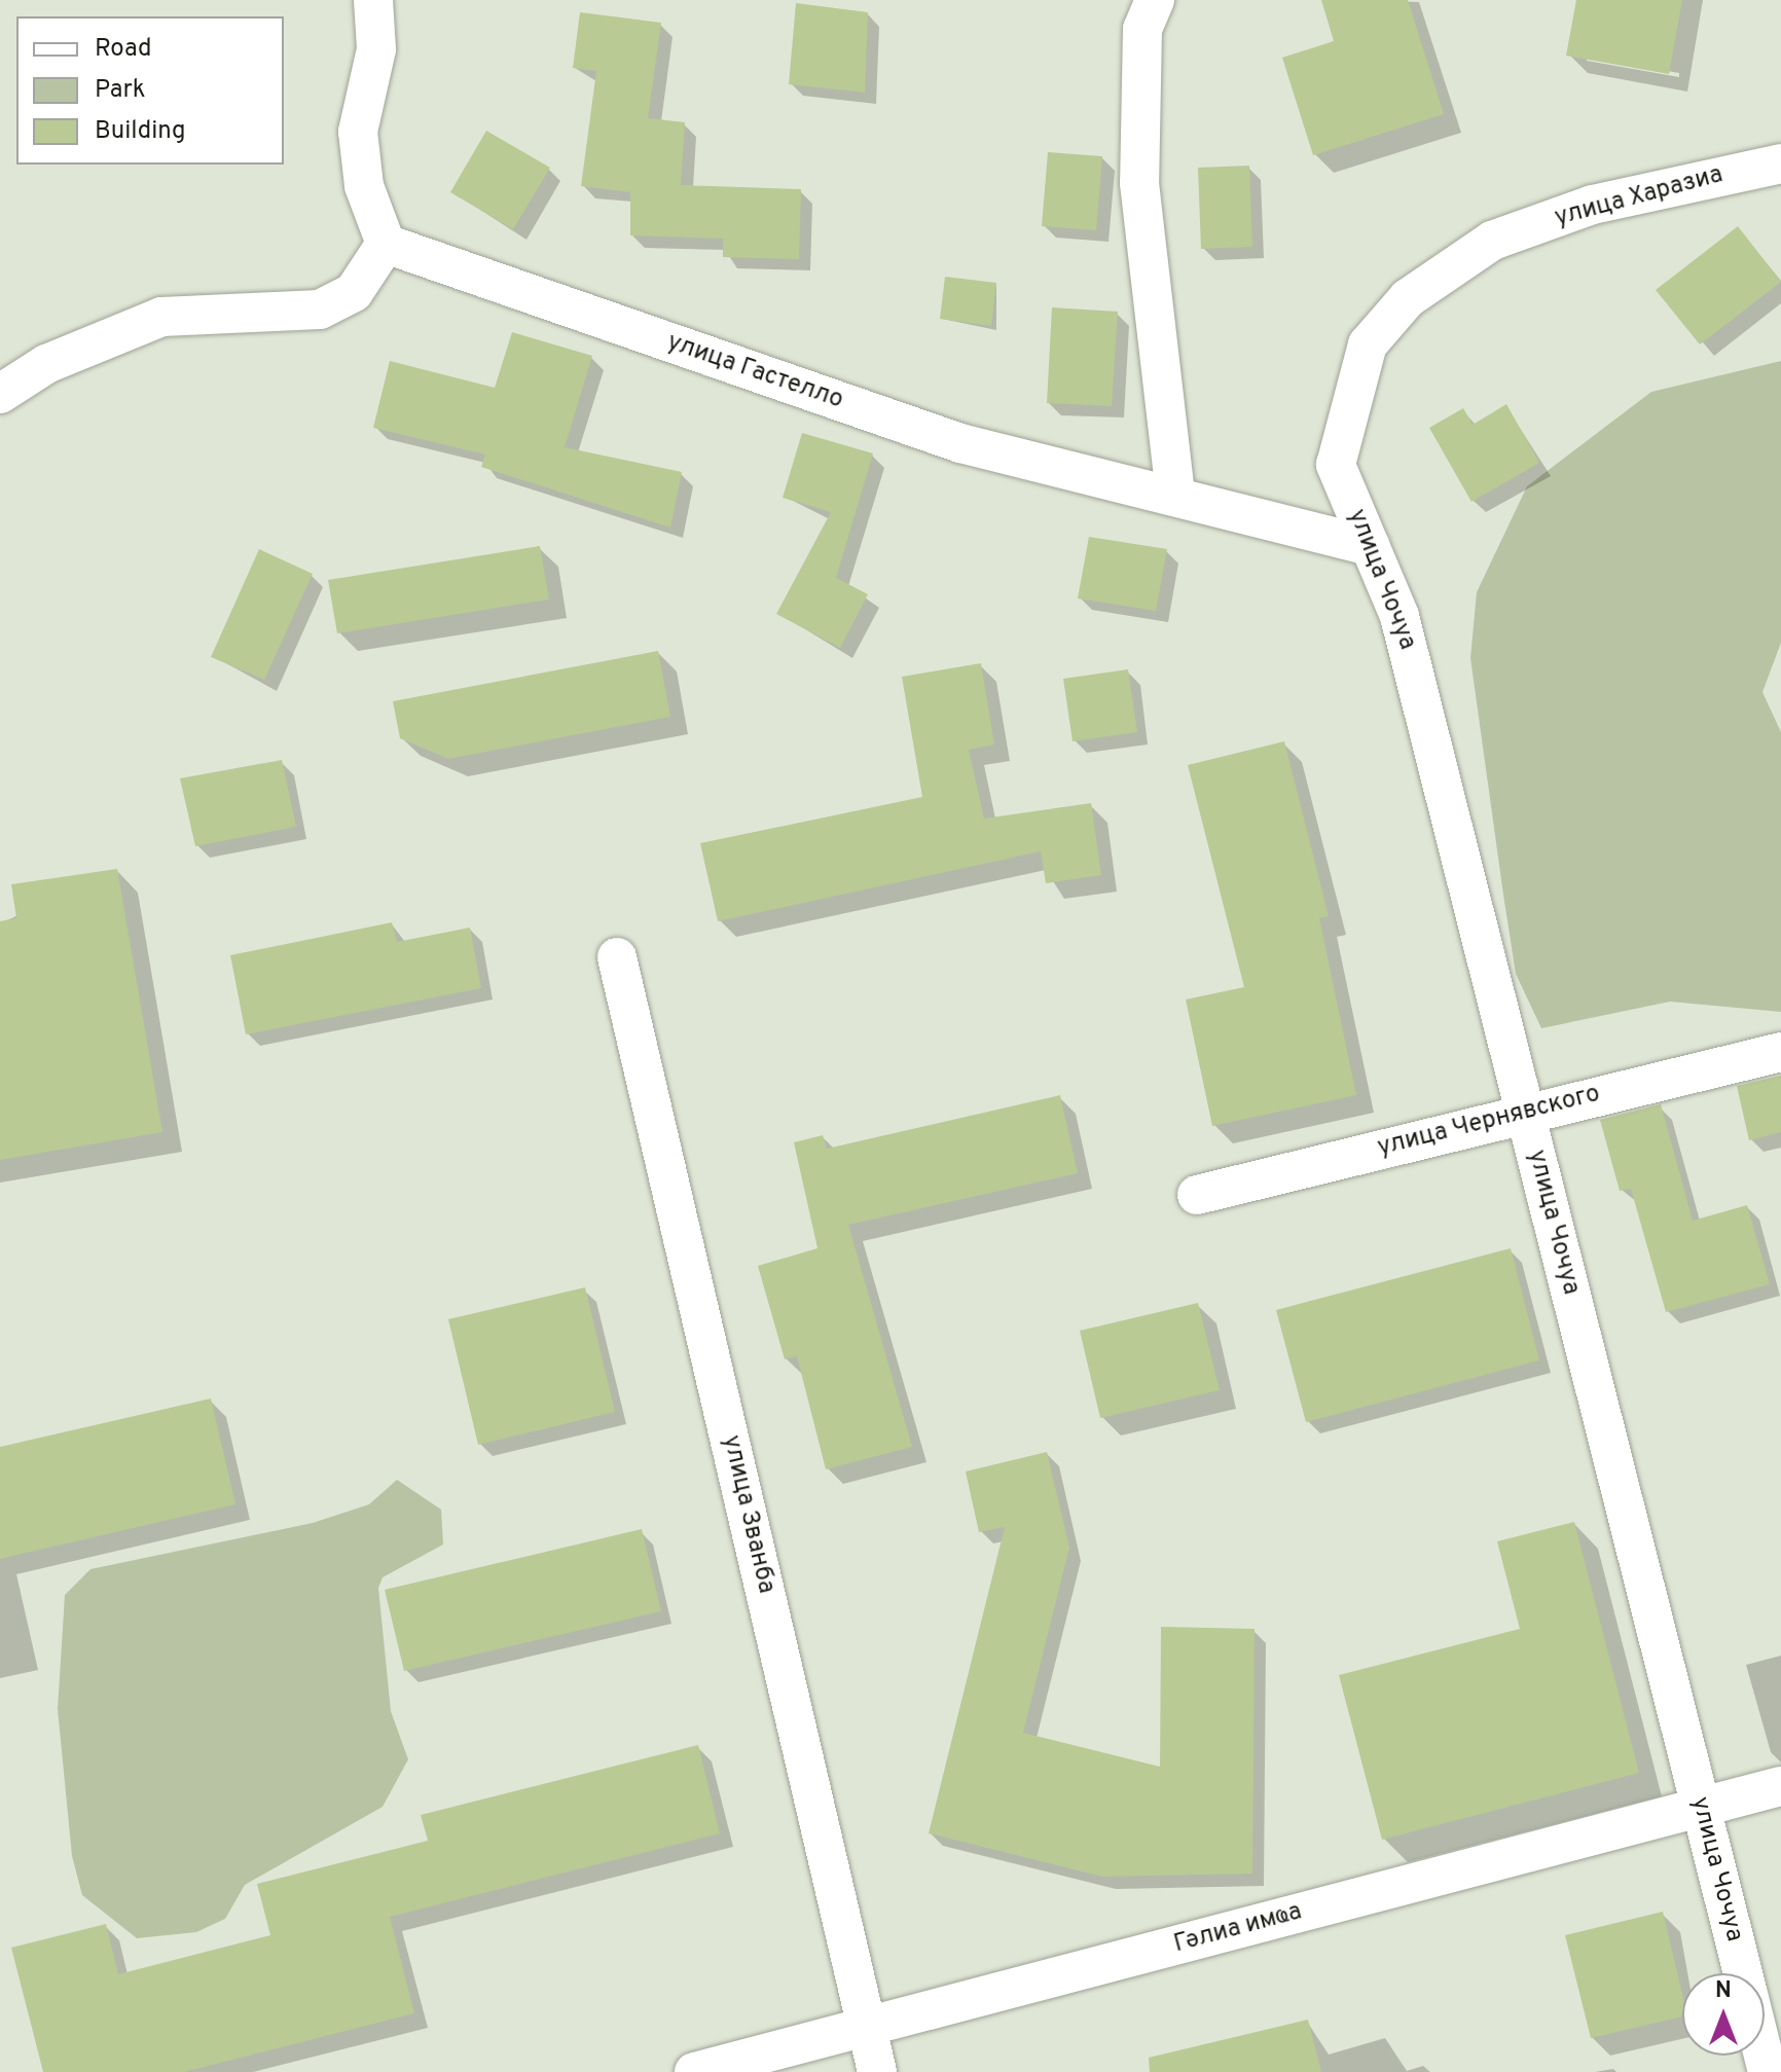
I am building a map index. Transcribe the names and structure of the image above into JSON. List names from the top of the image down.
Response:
{
  "streets": {
    "street": [
      "улица Харазиа",
      "улица Гастелло",
      "улица Чочуа",
      "улица Чернявского",
      "улица Званба",
      "Гәлиа имҩа"
    ]
  },
  "crossings": [
    ["улица Харазиа", "улица Чочуа"],
    ["улица Гастелло", "улица Чочуа"],
    ["улица Чочуа", "улица Чернявского"],
    ["улица Чочуа", "Гәлиа имҩа"],
    ["улица Званба", "Гәлиа имҩа"]
  ],
  "legend": ["Road", "Park", "Building"],
  "north": "top"
}
